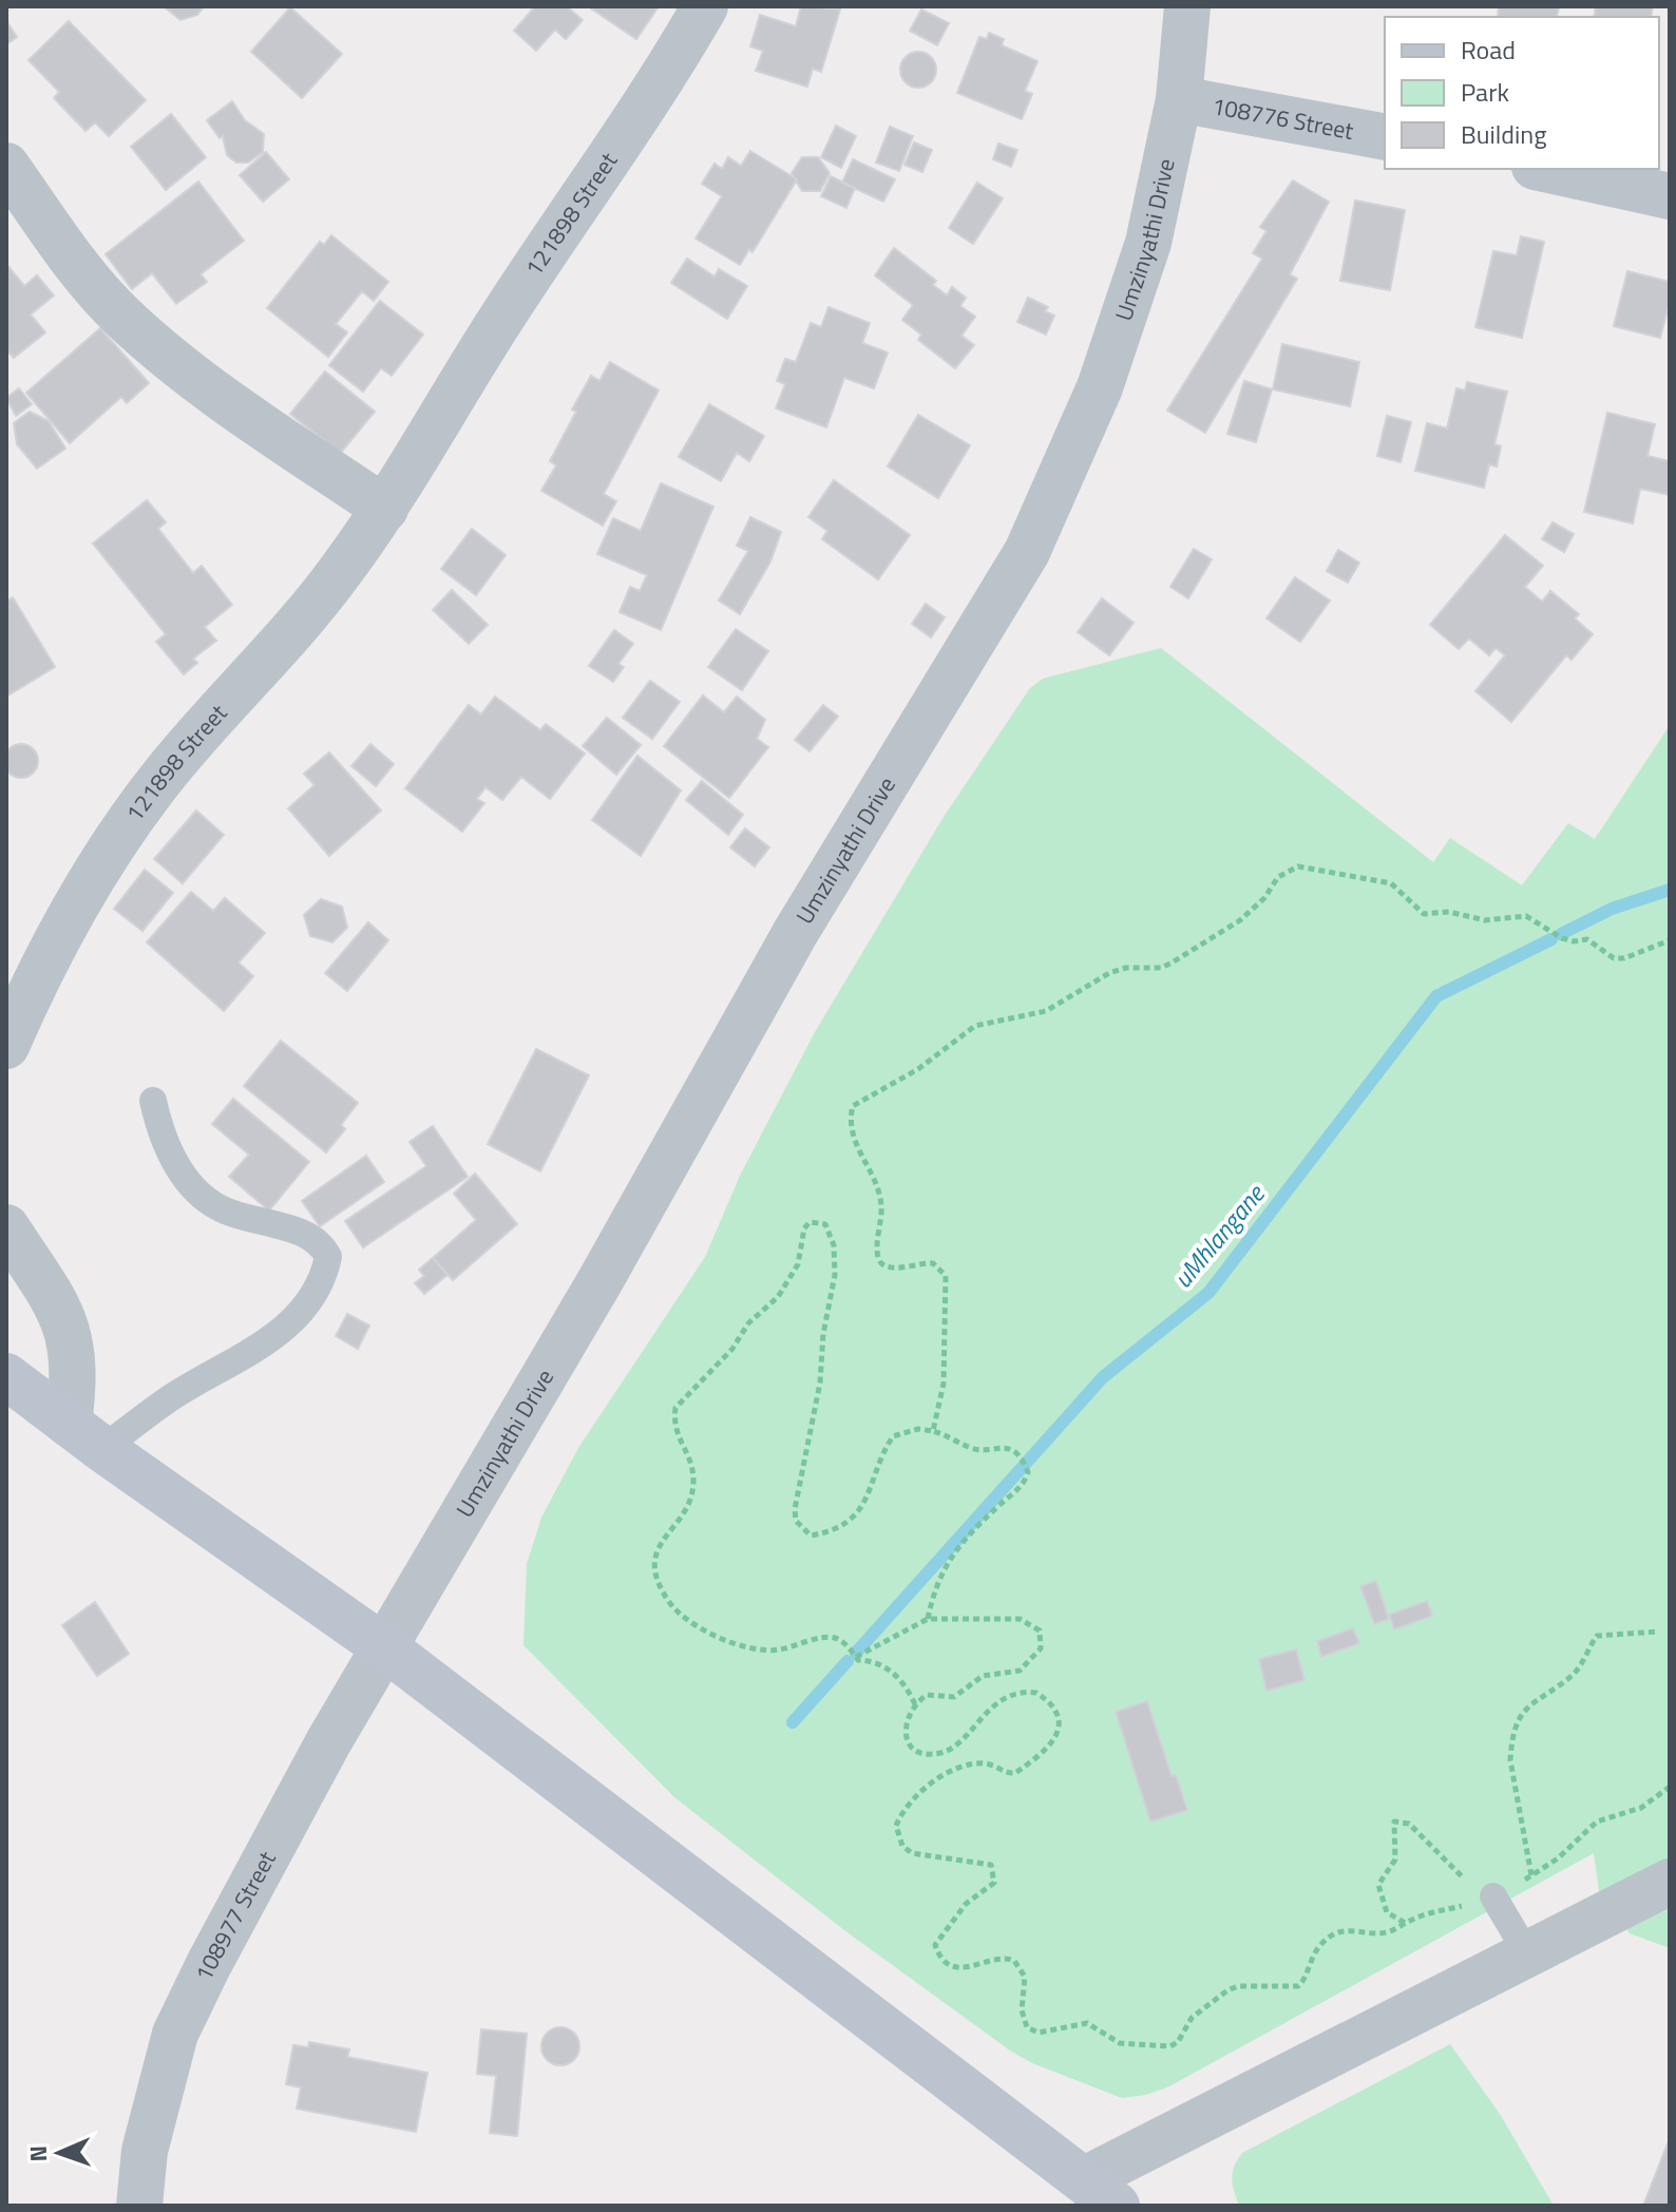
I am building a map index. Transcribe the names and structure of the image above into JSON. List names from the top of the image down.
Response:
{
  "streets": {
    "street": [
      "108776 Street",
      "121898 Street",
      "Umzinyathi Drive",
      "108977 Street"
    ]
  },
  "crossings": [
    ["108776 Street", "Umzinyathi Drive"],
    ["Umzinyathi Drive", "108977 Street"]
  ],
  "water": ["uMhlangane"],
  "legend": ["Road", "Park", "Building"],
  "north": "left"
}
